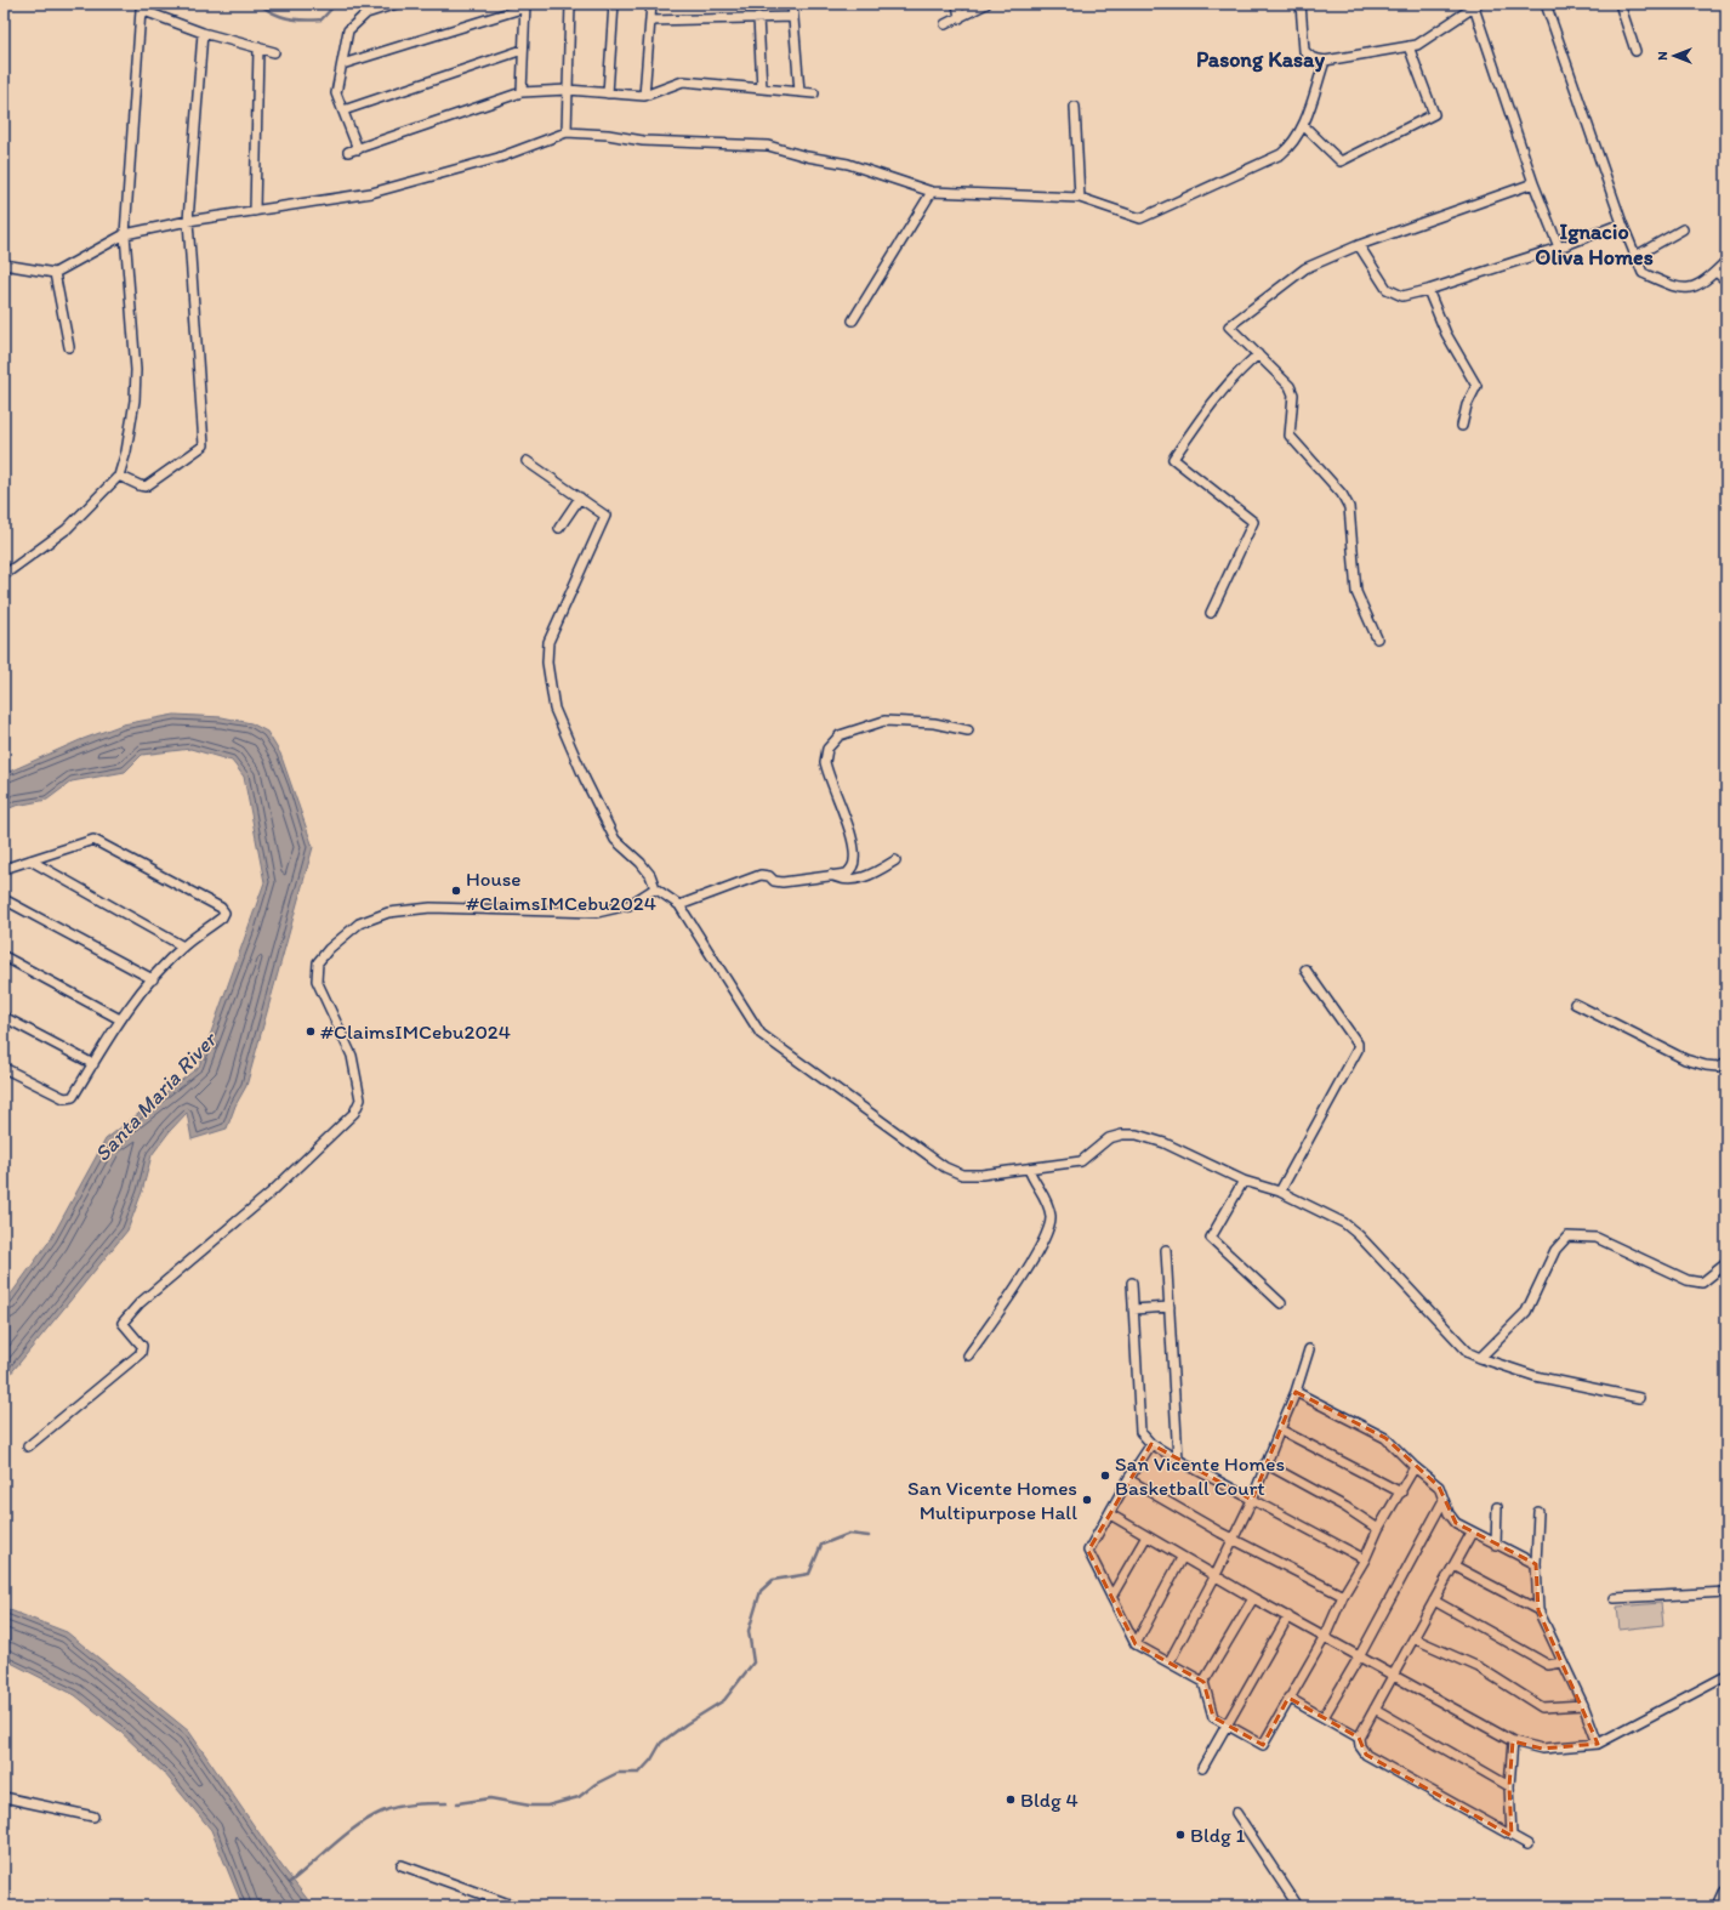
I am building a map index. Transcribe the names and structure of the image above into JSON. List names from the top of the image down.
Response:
{
  "districts": ["Pasong Kasay", "Ignacio Oliva Homes"],
  "water": ["Santa Maria River"],
  "places": [
    "House #ClaimsIMCebu2024",
    "#ClaimsIMCebu2024",
    "San Vicente Homes Basketball Court",
    "San Vicente Homes Multipurpose Hall",
    "Bldg 4",
    "Bldg 1"
  ],
  "north": "left"
}
